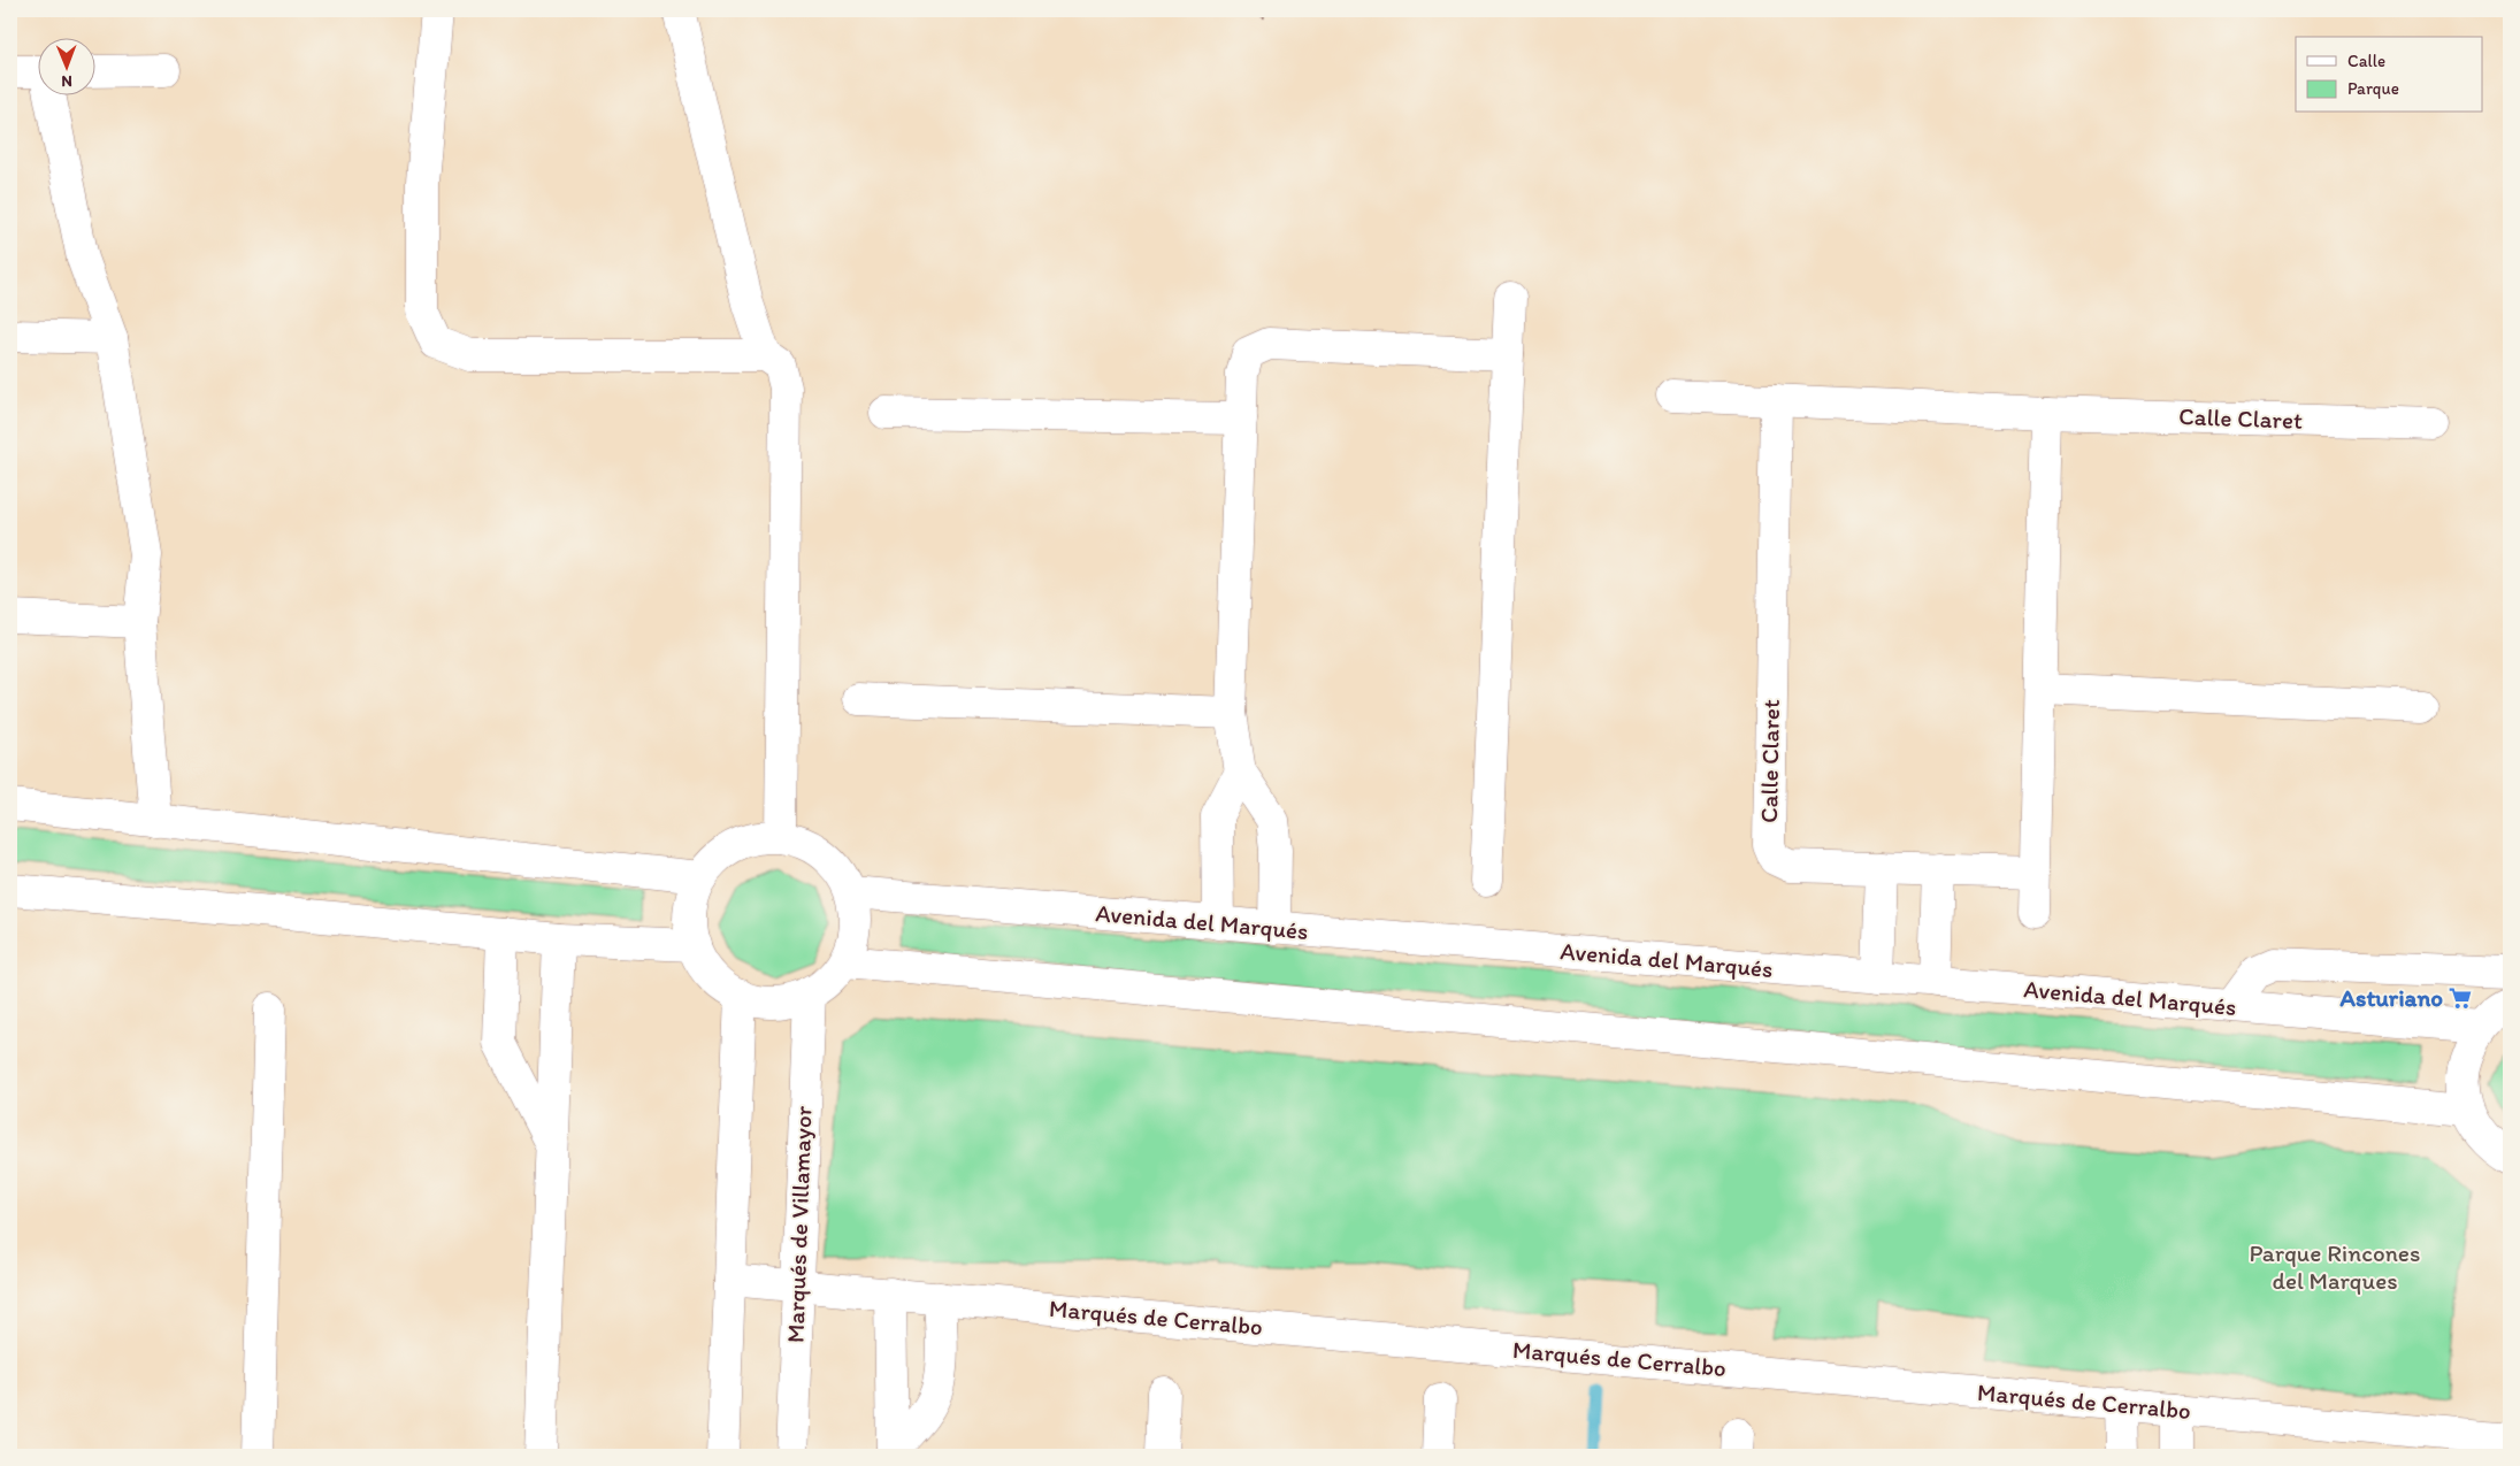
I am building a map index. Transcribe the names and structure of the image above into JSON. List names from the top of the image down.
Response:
{
  "streets": {
    "street": [
      "Calle Claret",
      "Avenida del Marqués",
      "Marqués de Villamayor",
      "Marqués de Cerralbo"
    ]
  },
  "crossings": [
    ["Avenida del Marqués", "Marqués de Villamayor"],
    ["Marqués de Villamayor", "Marqués de Cerralbo"]
  ],
  "parks": ["Parque Rincones del Marques"],
  "places": {
    "supermarket": ["Asturiano"]
  },
  "legend": ["Calle", "Parque"],
  "north": "bottom"
}
